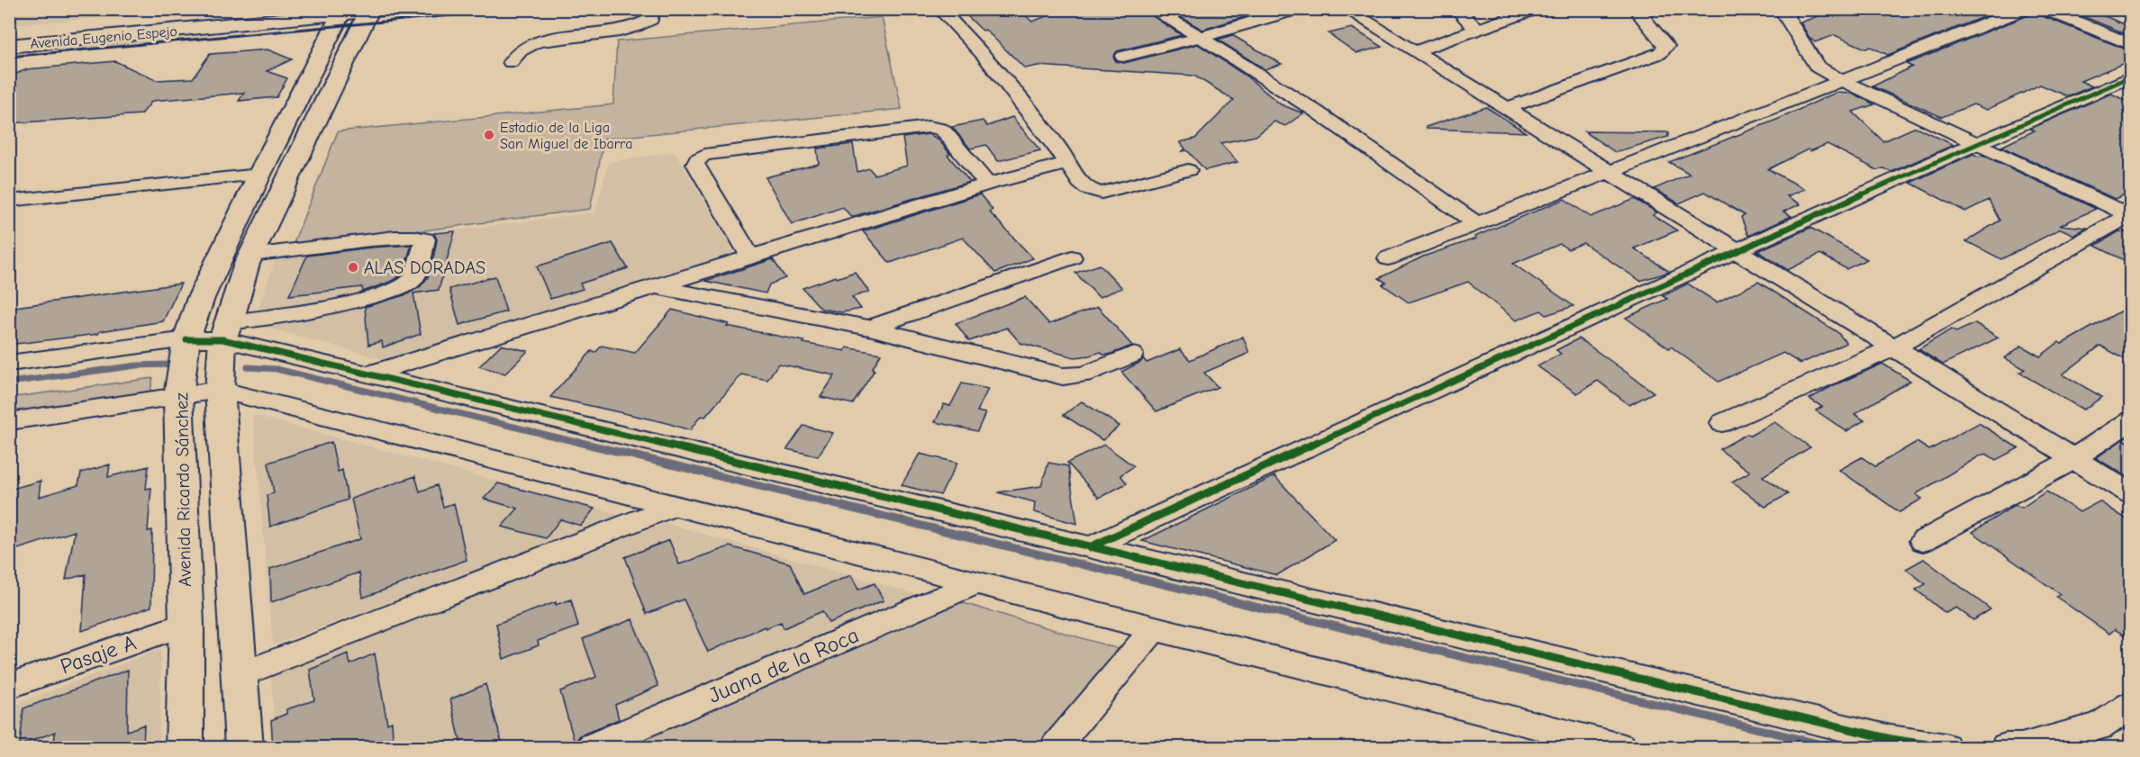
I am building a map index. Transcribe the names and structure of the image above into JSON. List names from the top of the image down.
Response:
{
  "streets": {
    "main road": ["Avenida Eugenio Espejo", "Avenida Ricardo Sánchez"],
    "street": ["Pasaje A", "Juana de la Roca"]
  },
  "crossings": [
    ["Avenida Eugenio Espejo", "Avenida Ricardo Sánchez"],
    ["Avenida Ricardo Sánchez", "Pasaje A"]
  ],
  "places": ["Estadio de la Liga San Miguel de Ibarra", "ALAS DORADAS"]
}
